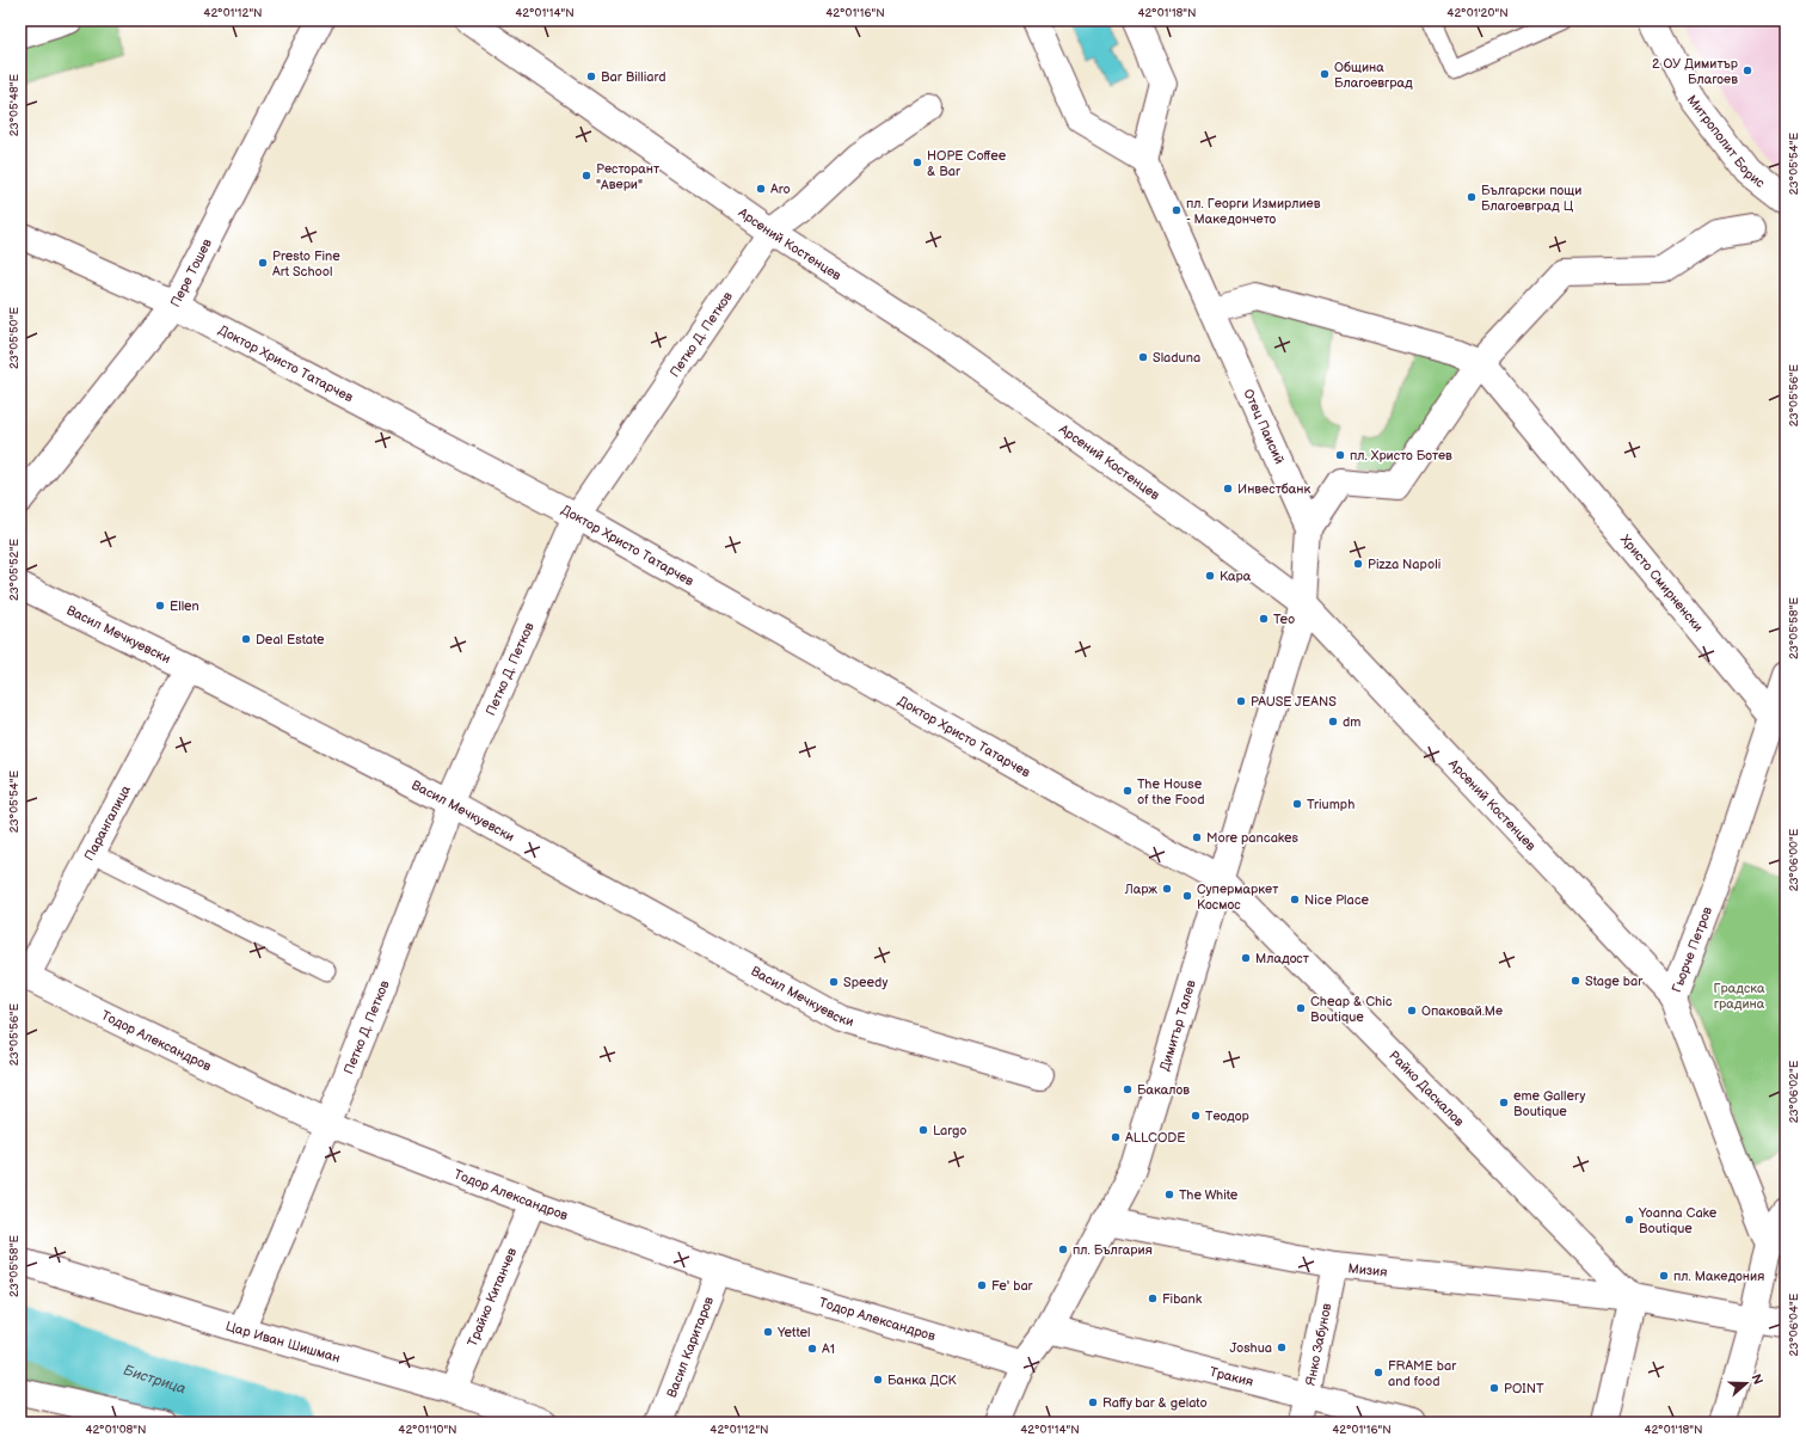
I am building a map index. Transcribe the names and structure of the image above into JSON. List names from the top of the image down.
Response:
{
  "streets": {
    "street": [
      "Митрополит Борис",
      "Арсений Костенцев",
      "Пере Тошев",
      "Петко Д. Петков",
      "Доктор Христо Татарчев",
      "Отец Паисий",
      "Христо Смирненски",
      "Васил Мечкуевски",
      "Парангалица",
      "Гьорче Петров",
      "Димитър Талев",
      "Тодор Александров",
      "Райко Даскалов",
      "Мизия",
      "Трайко Китанчев",
      "Цар Иван Шишман",
      "Янко Забунов",
      "Васил Каритаров",
      "Тракия"
    ]
  },
  "crossings": [
    ["Арсений Костенцев", "Петко Д. Петков"],
    ["Арсений Костенцев", "Отец Паисий"],
    ["Арсений Костенцев", "Гьорче Петров"],
    ["Арсений Костенцев", "Димитър Талев"],
    ["Пере Тошев", "Доктор Христо Татарчев"],
    ["Петко Д. Петков", "Доктор Христо Татарчев"],
    ["Петко Д. Петков", "Васил Мечкуевски"],
    ["Петко Д. Петков", "Тодор Александров"],
    ["Петко Д. Петков", "Цар Иван Шишман"],
    ["Доктор Христо Татарчев", "Димитър Талев"],
    ["Доктор Христо Татарчев", "Райко Даскалов"],
    ["Отец Паисий", "Димитър Талев"],
    ["Христо Смирненски", "Гьорче Петров"],
    ["Васил Мечкуевски", "Парангалица"],
    ["Парангалица", "Тодор Александров"],
    ["Димитър Талев", "Тодор Александров"],
    ["Димитър Талев", "Райко Даскалов"],
    ["Димитър Талев", "Мизия"],
    ["Димитър Талев", "Тракия"],
    ["Тодор Александров", "Трайко Китанчев"],
    ["Тодор Александров", "Васил Каритаров"],
    ["Райко Даскалов", "Мизия"],
    ["Мизия", "Янко Забунов"],
    ["Трайко Китанчев", "Цар Иван Шишман"],
    ["Янко Забунов", "Тракия"]
  ],
  "water": ["Бистрица"],
  "parks": ["Градска градина"],
  "places": [
    "2 ОУ Димитър Благоев",
    "Община Благоевград",
    "Bar Billiard",
    "HOPE Coffee & Bar",
    "Ресторант \"Авери\"",
    "Aro",
    "Български пощи Благоевград Ц",
    "пл. Георги Измирлиев - Македончето",
    "Presto Fine Art School",
    "Sladuna",
    "пл. Христо Ботев",
    "Инвестбанк",
    "Pizza Napoli",
    "Кара",
    "Ellen",
    "Teo",
    "Deal Estate",
    "PAUSE JEANS",
    "dm",
    "The House of the Food",
    "Triumph",
    "More pancakes",
    "Ларж",
    "Супермаркет Космос",
    "Nice Place",
    "Младост",
    "Stage bar",
    "Speedy",
    "Cheap & Chic Boutique",
    "Опаковай.Ме",
    "Бакалов",
    "eme Gallery Boutique",
    "Теодор",
    "Largo",
    "ALLCODE",
    "The White",
    "Yoanna Cake Boutique",
    "пл. България",
    "пл. Македония",
    "Fe' bar",
    "Fibank",
    "Yettel",
    "Joshua",
    "A1",
    "FRAME bar and food",
    "Банка ДСК",
    "POINT",
    "Raffy bar & gelato"
  ],
  "north": "right",
  "coordinates": [
    "42°01'12\"N",
    "42°01'14\"N",
    "42°01'16\"N",
    "42°01'18\"N",
    "42°01'20\"N",
    "23°05'48\"E",
    "23°05'54\"E",
    "23°05'50\"E",
    "23°05'56\"E",
    "23°05'52\"E",
    "23°05'58\"E",
    "23°06'00\"E",
    "23°06'02\"E",
    "23°06'04\"E",
    "42°01'08\"N",
    "42°01'10\"N"
  ]
}
